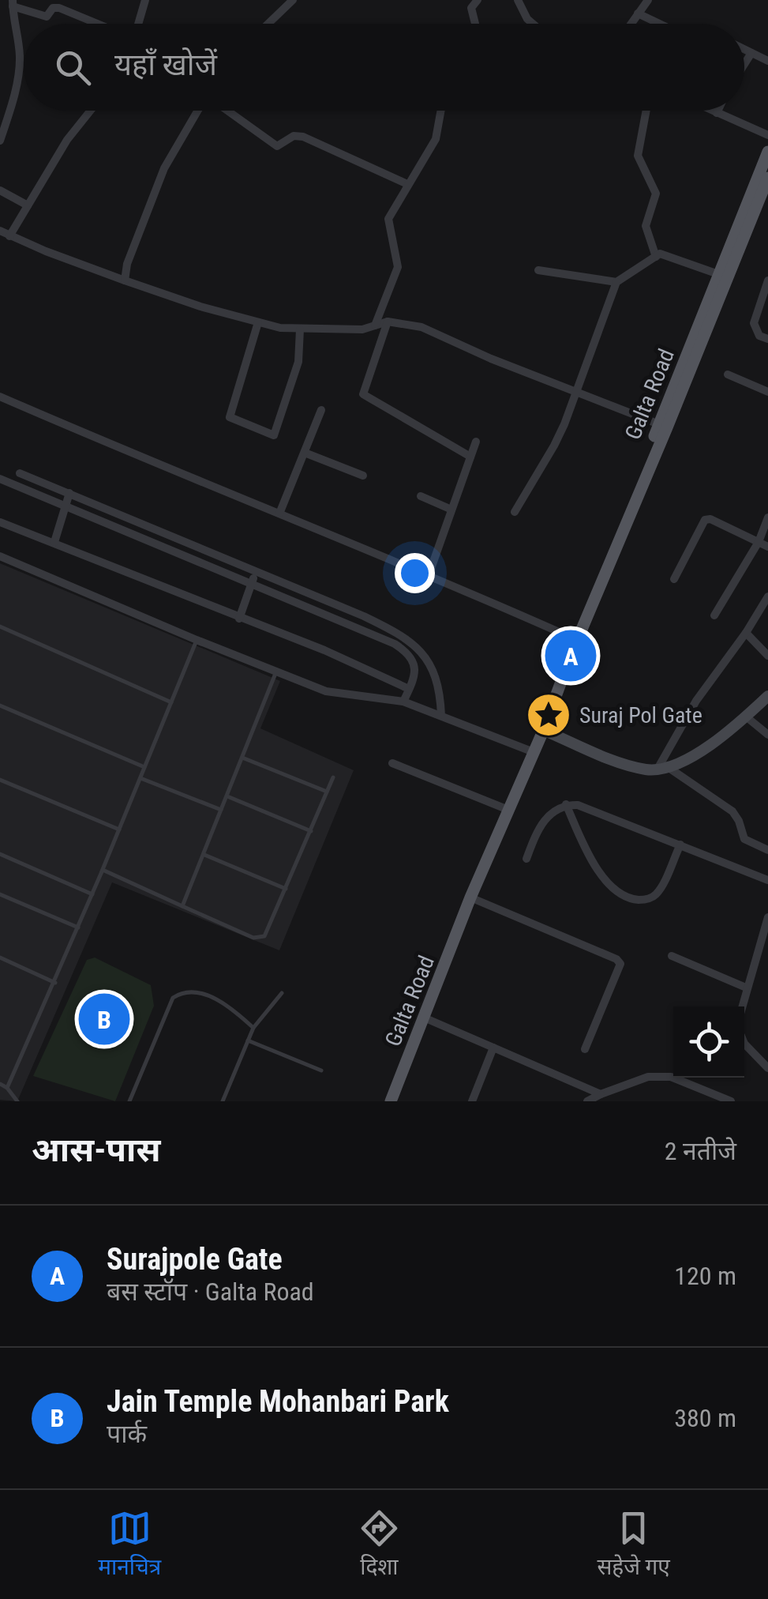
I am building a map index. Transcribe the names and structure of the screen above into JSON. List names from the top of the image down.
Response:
{
  "streets": {
    "main road": ["Galta Road"]
  },
  "places": {
    "place": ["Suraj Pol Gate"]
  },
  "page": {
    "search": "यहाँ खोजें",
    "pins": ["A", "B"],
    "heading": ["आस-पास", "2 नतीजे"],
    "list": [
      {
        "mark": "A",
        "name": "Surajpole Gate",
        "note": "बस स्टॉप · Galta Road",
        "value": "120 m"
      },
      {
        "mark": "B",
        "name": "Jain Temple Mohanbari Park",
        "note": "पार्क",
        "value": "380 m"
      }
    ],
    "nav": ["मानचित्र", "दिशा", "सहेजे गए"]
  }
}
